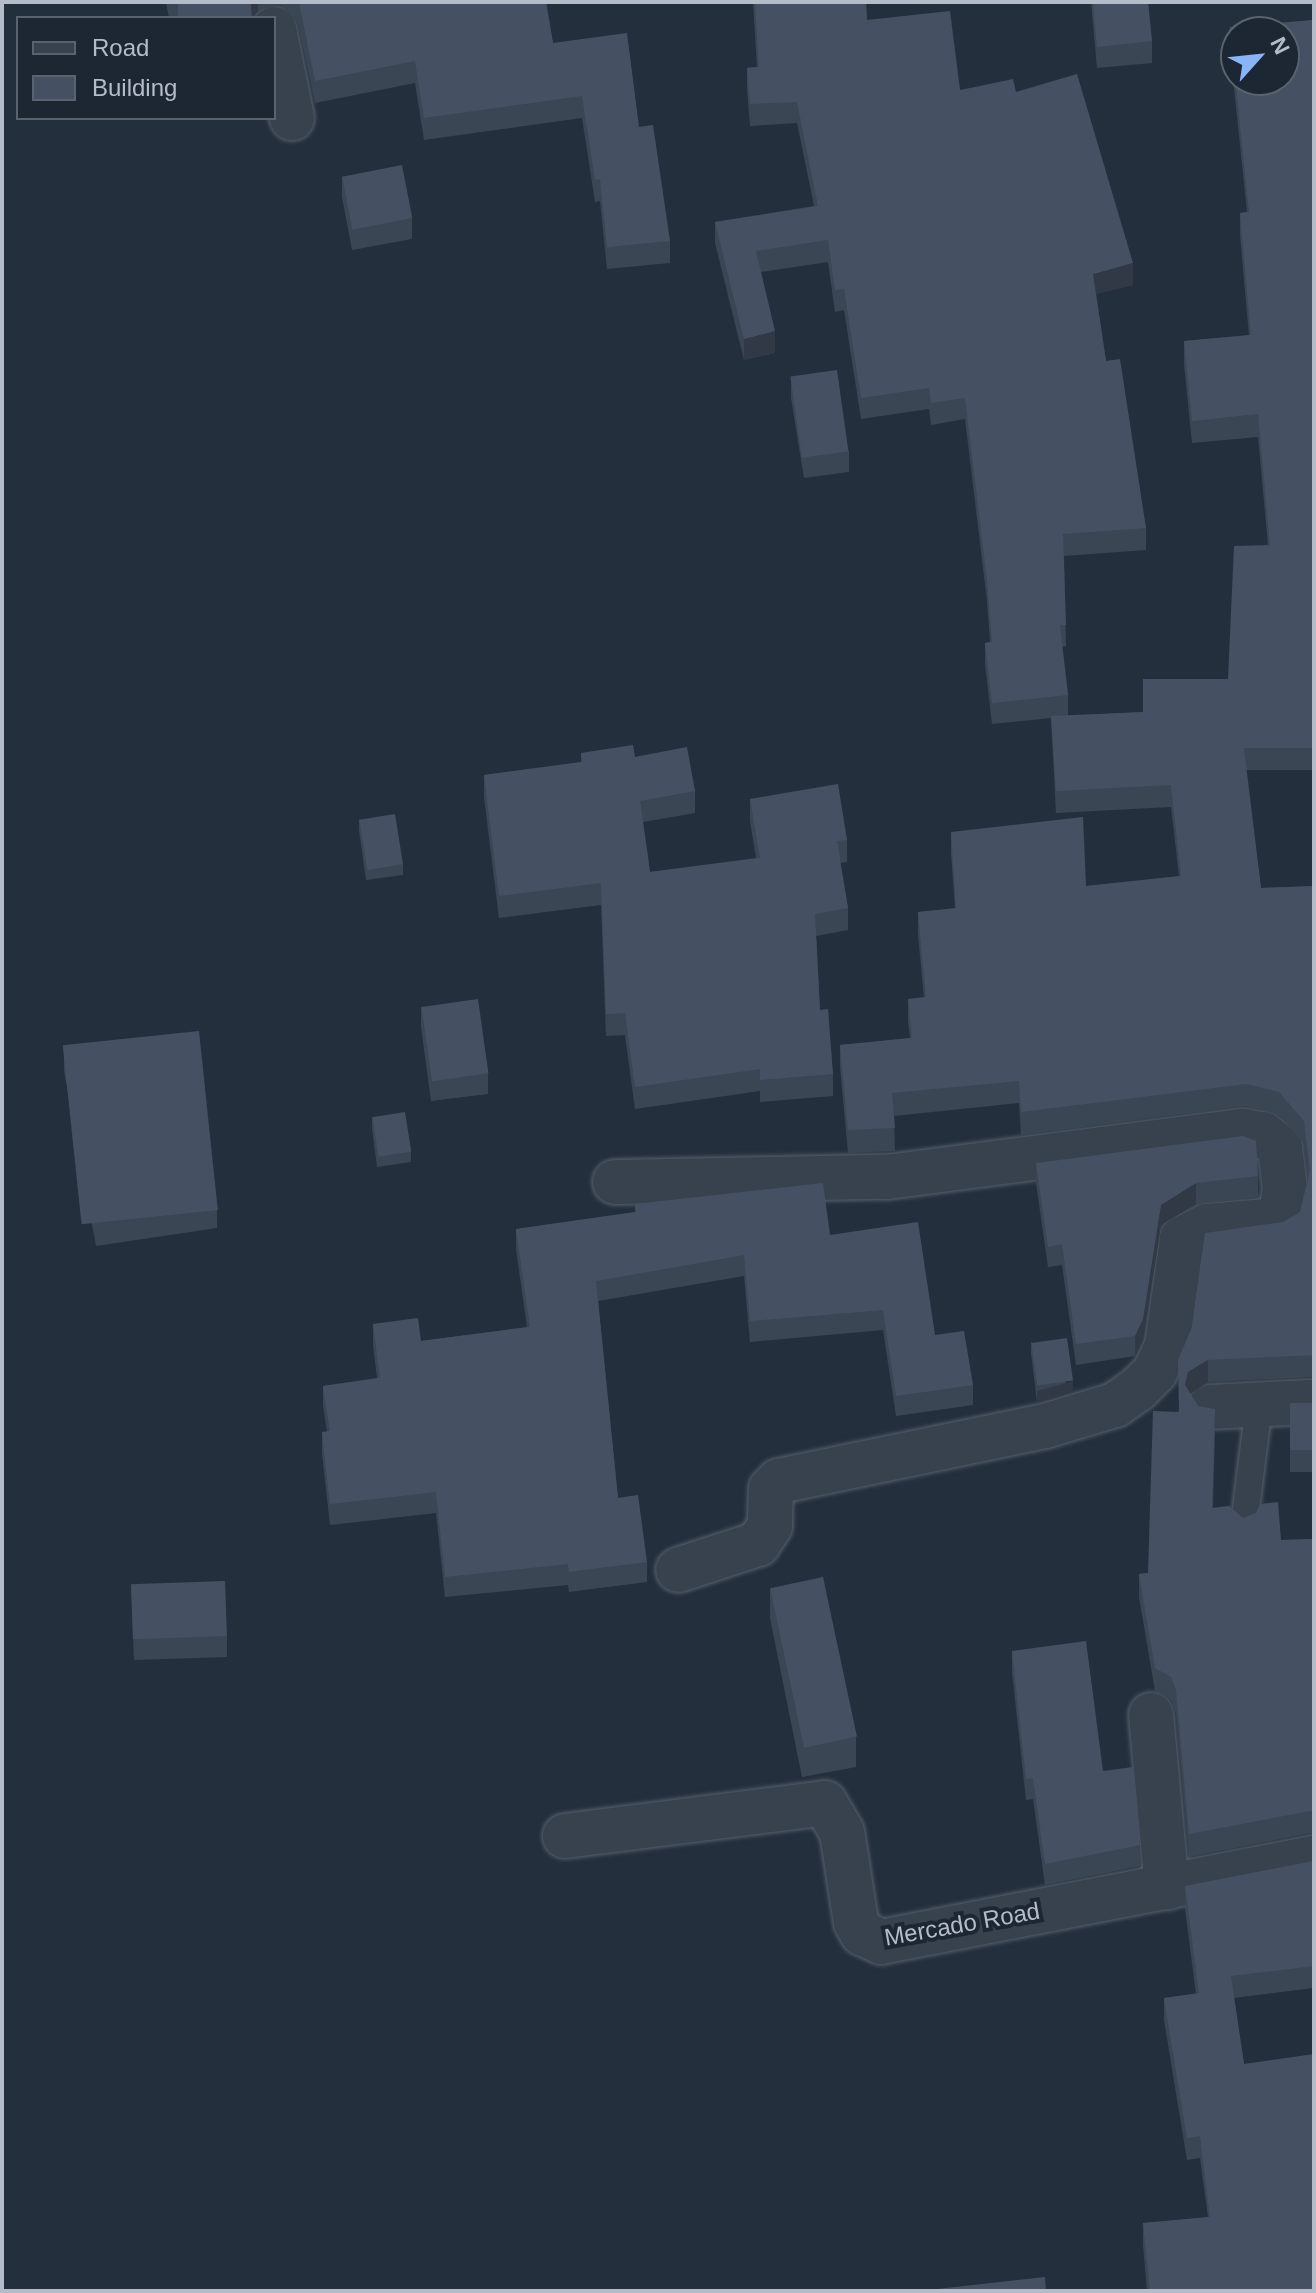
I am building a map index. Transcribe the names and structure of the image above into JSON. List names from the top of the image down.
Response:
{
  "streets": {
    "street": ["Mercado Road"]
  },
  "legend": ["Road", "Building"],
  "north": "top right"
}
